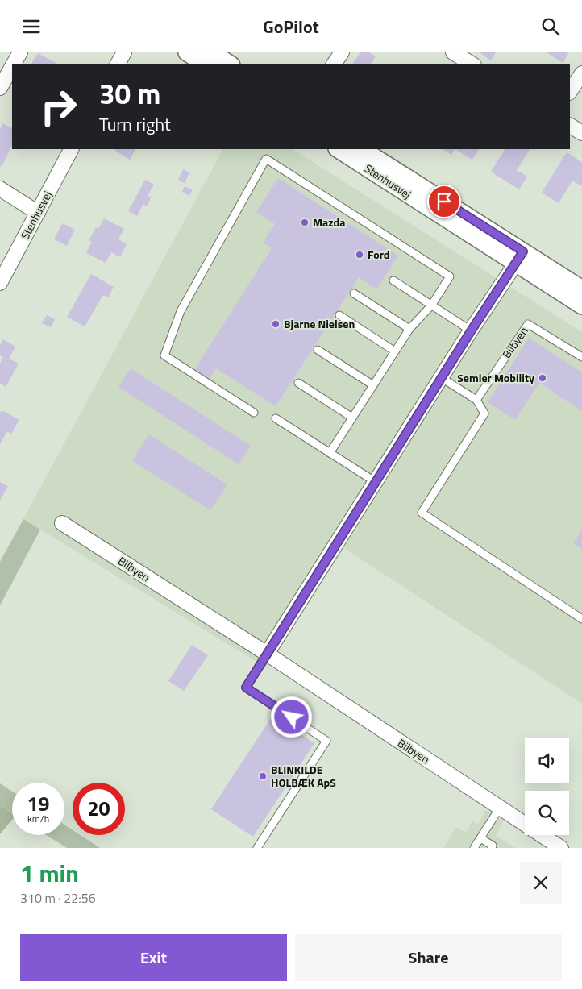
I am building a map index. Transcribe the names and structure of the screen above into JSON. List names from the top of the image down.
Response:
{
  "streets": {
    "street": ["Stenhusvej", "Bilbyen"]
  },
  "places": [
    "Mazda",
    "Ford",
    "Bjarne Nielsen",
    "Semler Mobility",
    "BLINKILDE HOLBÆK ApS"
  ],
  "page": {
    "header": "GoPilot",
    "turn": ["30 m", "Turn right"],
    "speed": "19 km/h",
    "limit": "20",
    "heading": ["1 min", "310 m · 22:56"],
    "buttons": ["Exit", "Share"]
  }
}
